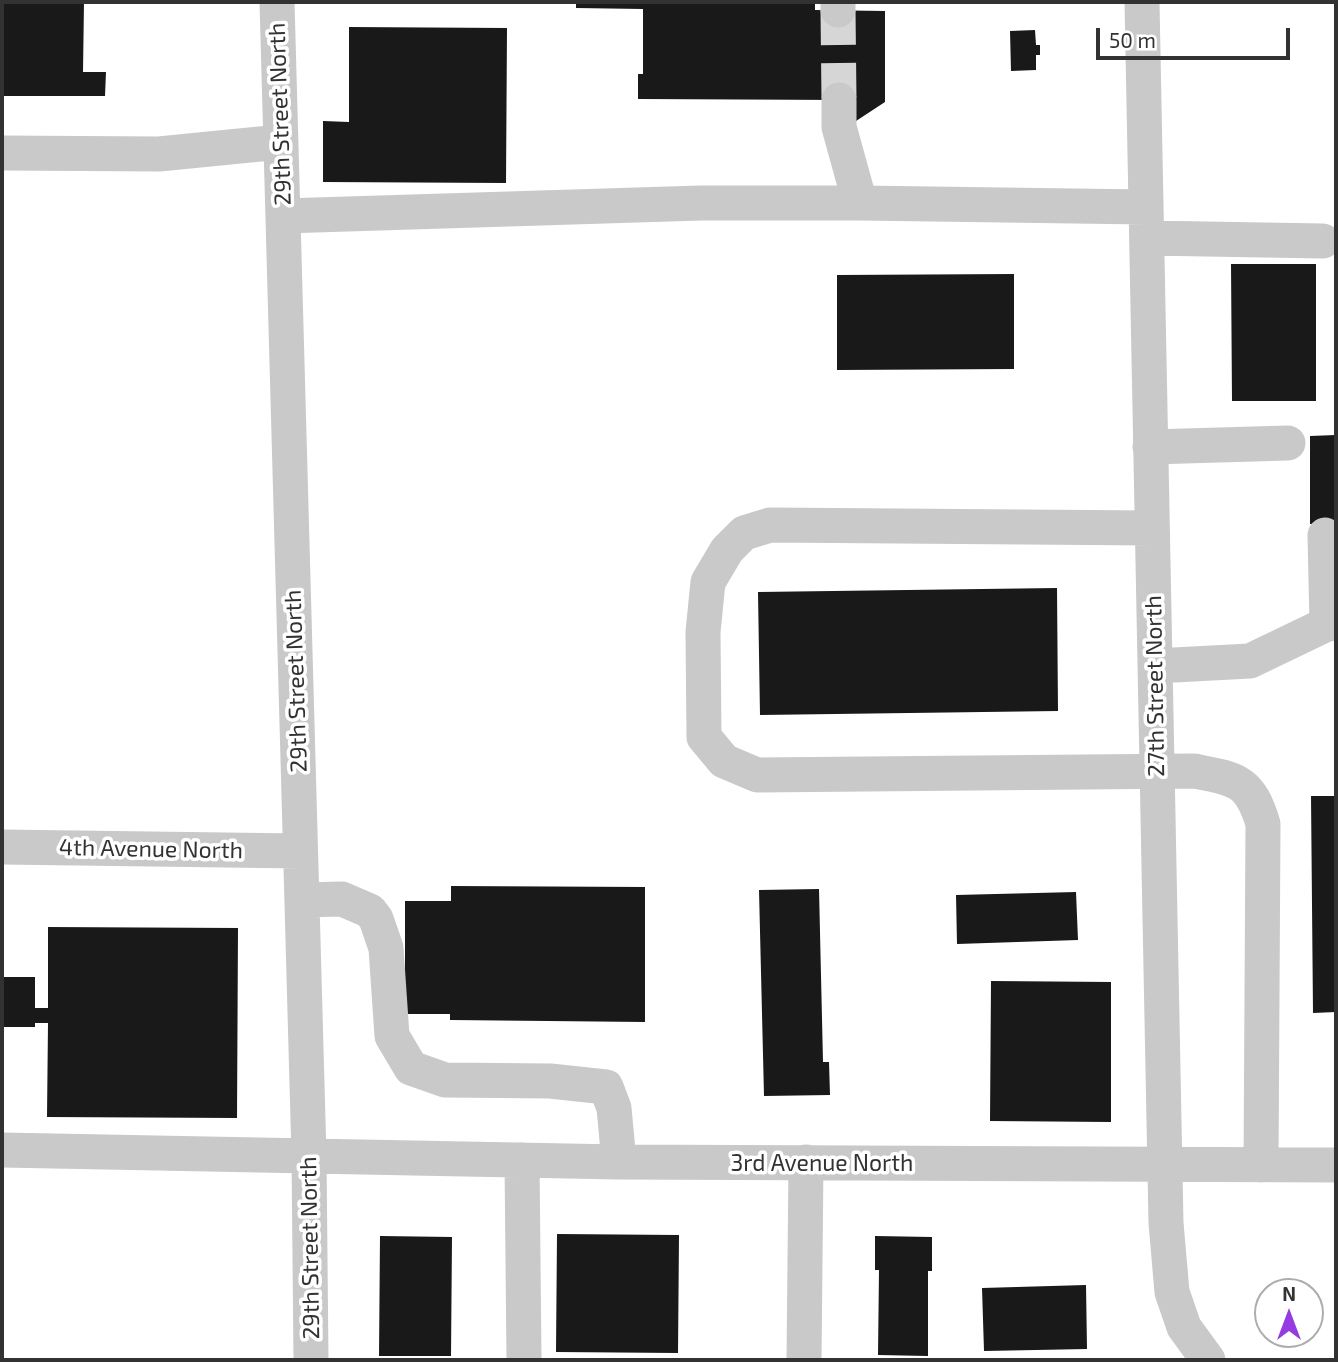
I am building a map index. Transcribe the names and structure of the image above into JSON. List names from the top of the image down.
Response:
{
  "streets": {
    "street": [
      "29th Street North",
      "27th Street North",
      "4th Avenue North",
      "3rd Avenue North"
    ]
  },
  "crossings": [
    ["29th Street North", "4th Avenue North"],
    ["29th Street North", "3rd Avenue North"],
    ["27th Street North", "3rd Avenue North"]
  ],
  "scale_bar": "50 m",
  "north": "top"
}
